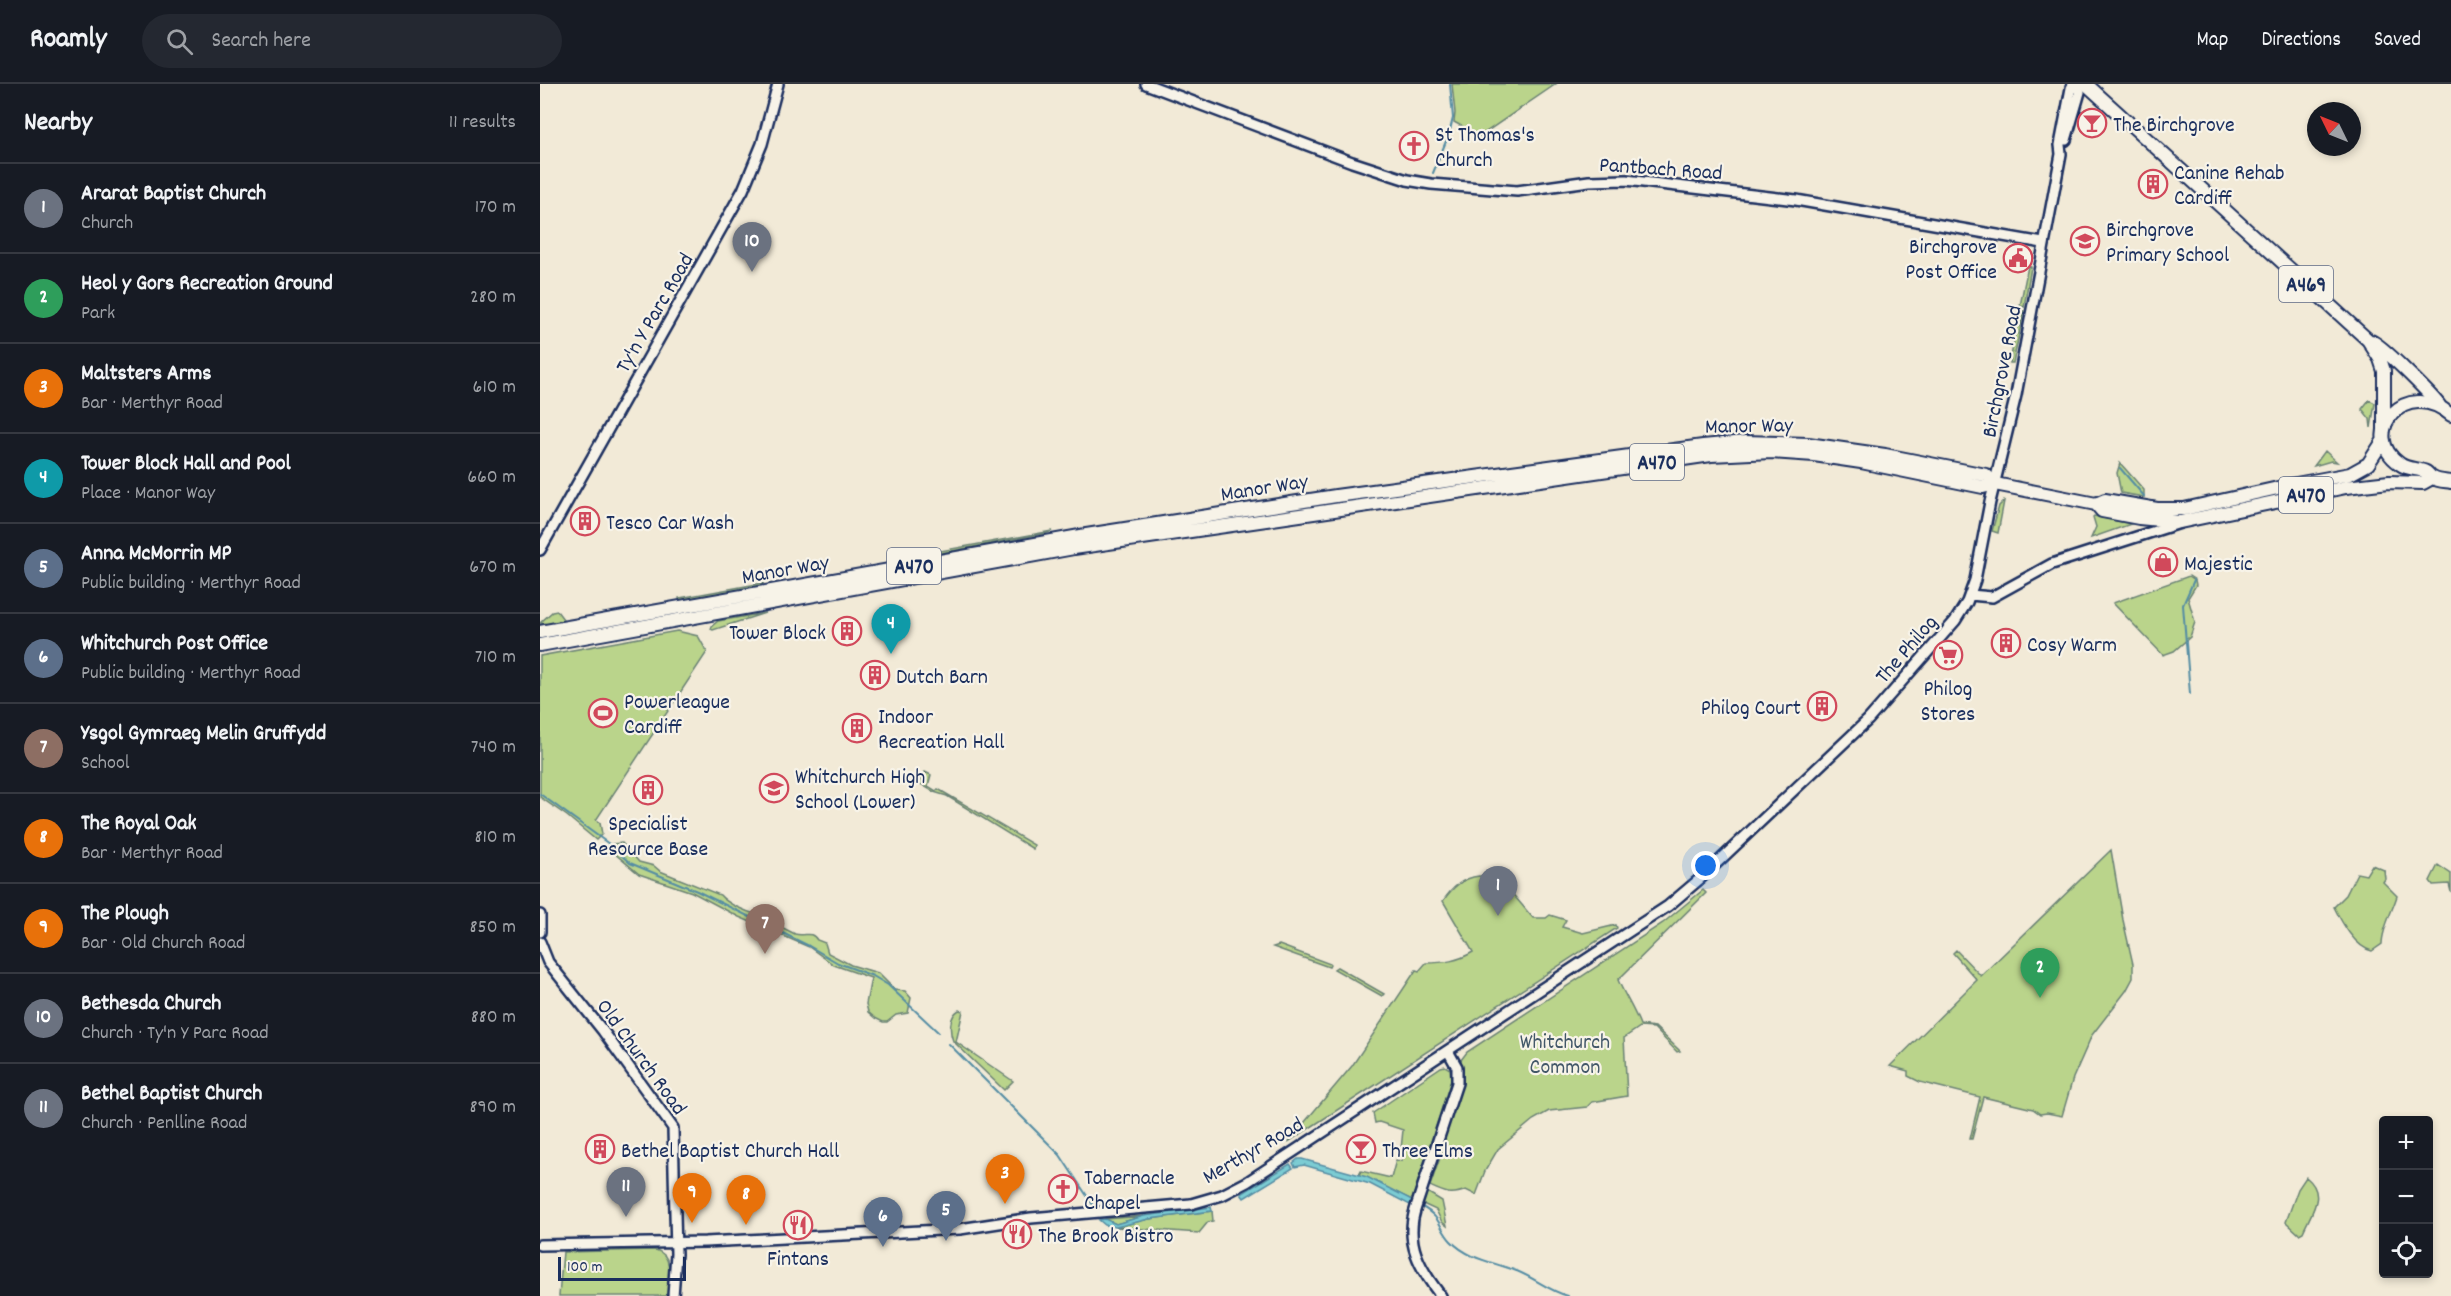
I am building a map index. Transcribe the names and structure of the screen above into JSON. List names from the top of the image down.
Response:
{
  "streets": {
    "main road": ["A469", "Manor Way", "A470"],
    "street": [
      "Pantbach Road",
      "Ty'n Y Parc Road",
      "Birchgrove Road",
      "The Philog",
      "Old Church Road",
      "Merthyr Road"
    ]
  },
  "crossings": [
    ["Pantbach Road", "Birchgrove Road"],
    ["A469", "Manor Way"],
    ["A469", "A470"],
    ["Birchgrove Road", "Manor Way"],
    ["Birchgrove Road", "The Philog"],
    ["Manor Way", "A470"],
    ["The Philog", "Merthyr Road"],
    ["Old Church Road", "Merthyr Road"]
  ],
  "parks": ["Whitchurch Common"],
  "places": {
    "bar": ["The Birchgrove", "Three Elms"],
    "church": ["St Thomas's Church", "Tabernacle Chapel"],
    "building": [
      "Canine Rehab Cardiff",
      "Tesco Car Wash",
      "Tower Block",
      "Cosy Warm",
      "Dutch Barn",
      "Philog Court",
      "Indoor Recreation Hall",
      "Specialist Resource Base",
      "Bethel Baptist Church Hall"
    ],
    "school or university": ["Birchgrove Primary School", "Whitchurch High School (Lower)"],
    "public building": ["Birchgrove Post Office"],
    "shop": ["Majestic"],
    "supermarket": ["Philog Stores"],
    "sports": ["Powerleague Cardiff"],
    "restaurant": ["Fintans", "The Brook Bistro"]
  },
  "scale_bar": "100 m",
  "north": "top left",
  "page": {
    "header": "Roamly",
    "search": "Search here",
    "nav": ["Map", "Directions", "Saved"],
    "heading": ["Nearby", "11 results"],
    "list": [
      {
        "mark": "1",
        "name": "Ararat Baptist Church",
        "note": "Church",
        "value": "170 m"
      },
      {
        "mark": "2",
        "name": "Heol y Gors Recreation Ground",
        "note": "Park",
        "value": "280 m"
      },
      {
        "mark": "3",
        "name": "Maltsters Arms",
        "note": "Bar · Merthyr Road",
        "value": "610 m"
      },
      {
        "mark": "4",
        "name": "Tower Block Hall and Pool",
        "note": "Place · Manor Way",
        "value": "660 m"
      },
      {
        "mark": "5",
        "name": "Anna McMorrin MP",
        "note": "Public building · Merthyr Road",
        "value": "670 m"
      },
      {
        "mark": "6",
        "name": "Whitchurch Post Office",
        "note": "Public building · Merthyr Road",
        "value": "710 m"
      },
      {
        "mark": "7",
        "name": "Ysgol Gymraeg Melin Gruffydd",
        "note": "School",
        "value": "740 m"
      },
      {
        "mark": "8",
        "name": "The Royal Oak",
        "note": "Bar · Merthyr Road",
        "value": "810 m"
      },
      {
        "mark": "9",
        "name": "The Plough",
        "note": "Bar · Old Church Road",
        "value": "850 m"
      },
      {
        "mark": "10",
        "name": "Bethesda Church",
        "note": "Church · Ty'n Y Parc Road",
        "value": "880 m"
      },
      {
        "mark": "11",
        "name": "Bethel Baptist Church",
        "note": "Church · Penlline Road",
        "value": "890 m"
      }
    ],
    "pins": [
      "10",
      "4",
      "1",
      "7",
      "2",
      "3",
      "11",
      "9",
      "8",
      "5",
      "6"
    ],
    "map_buttons": ["+", "−"],
    "scale": "100 m"
  }
}
